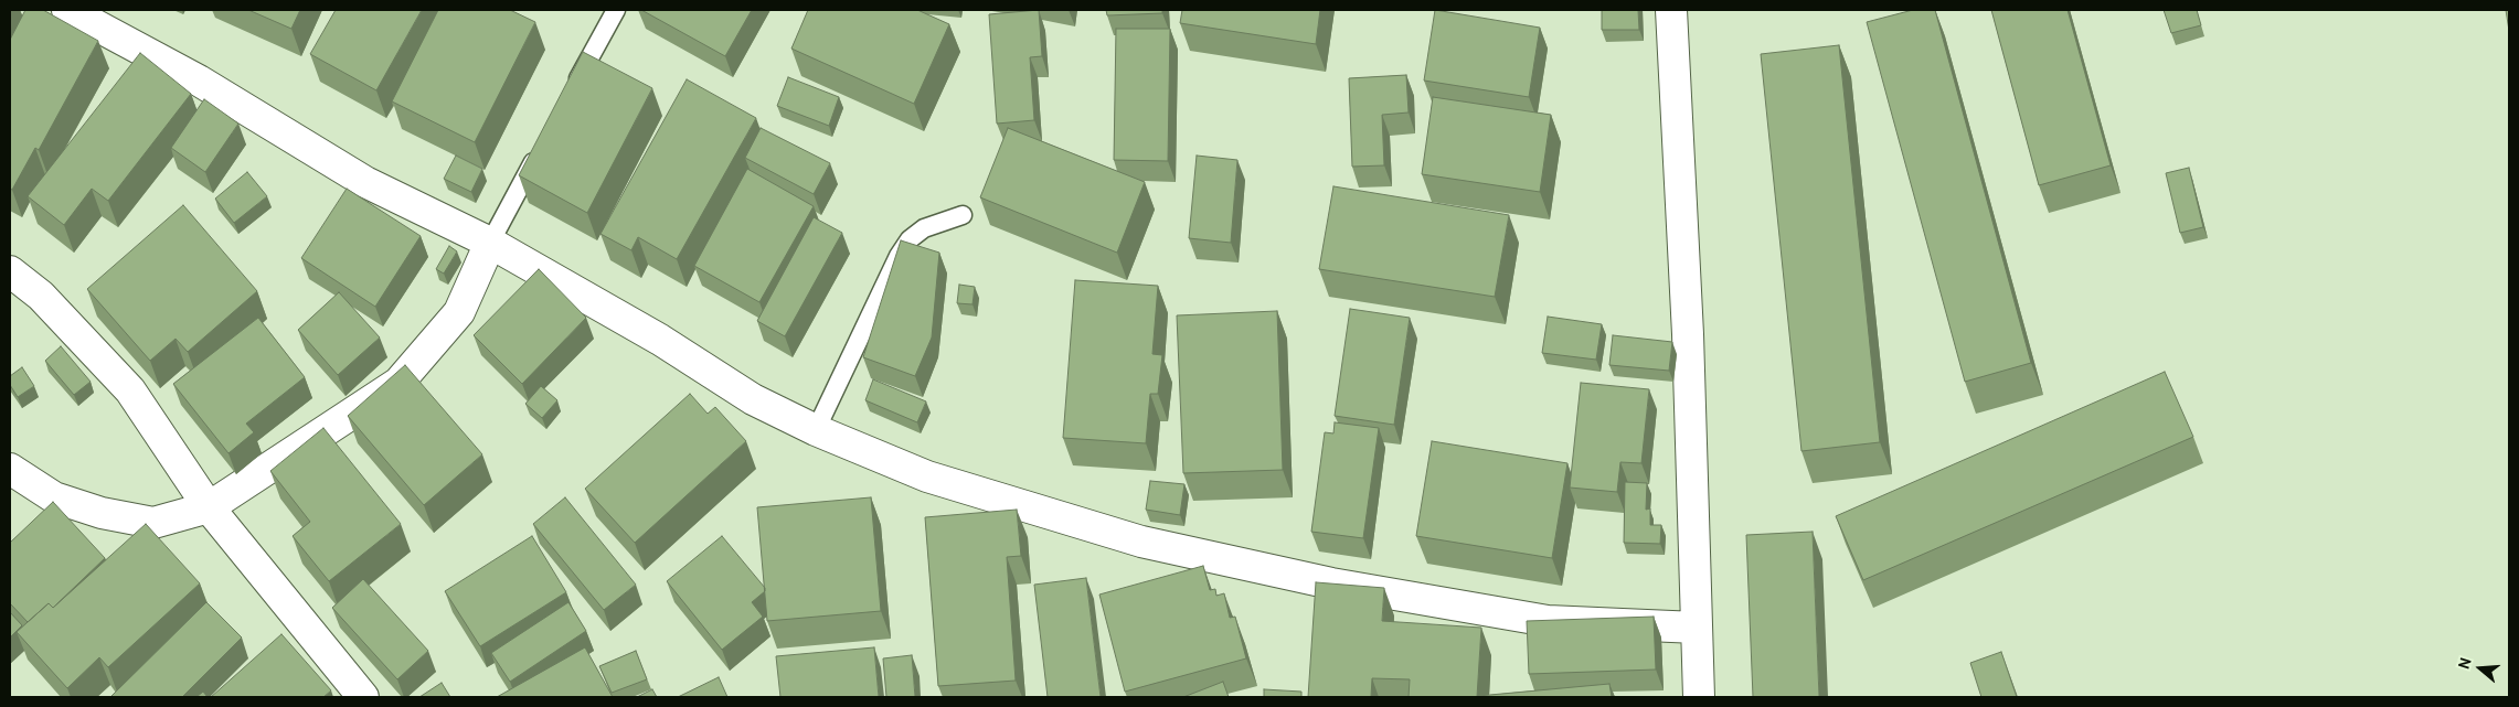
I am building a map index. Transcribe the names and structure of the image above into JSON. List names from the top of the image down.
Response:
{
  "north": "left"
}
